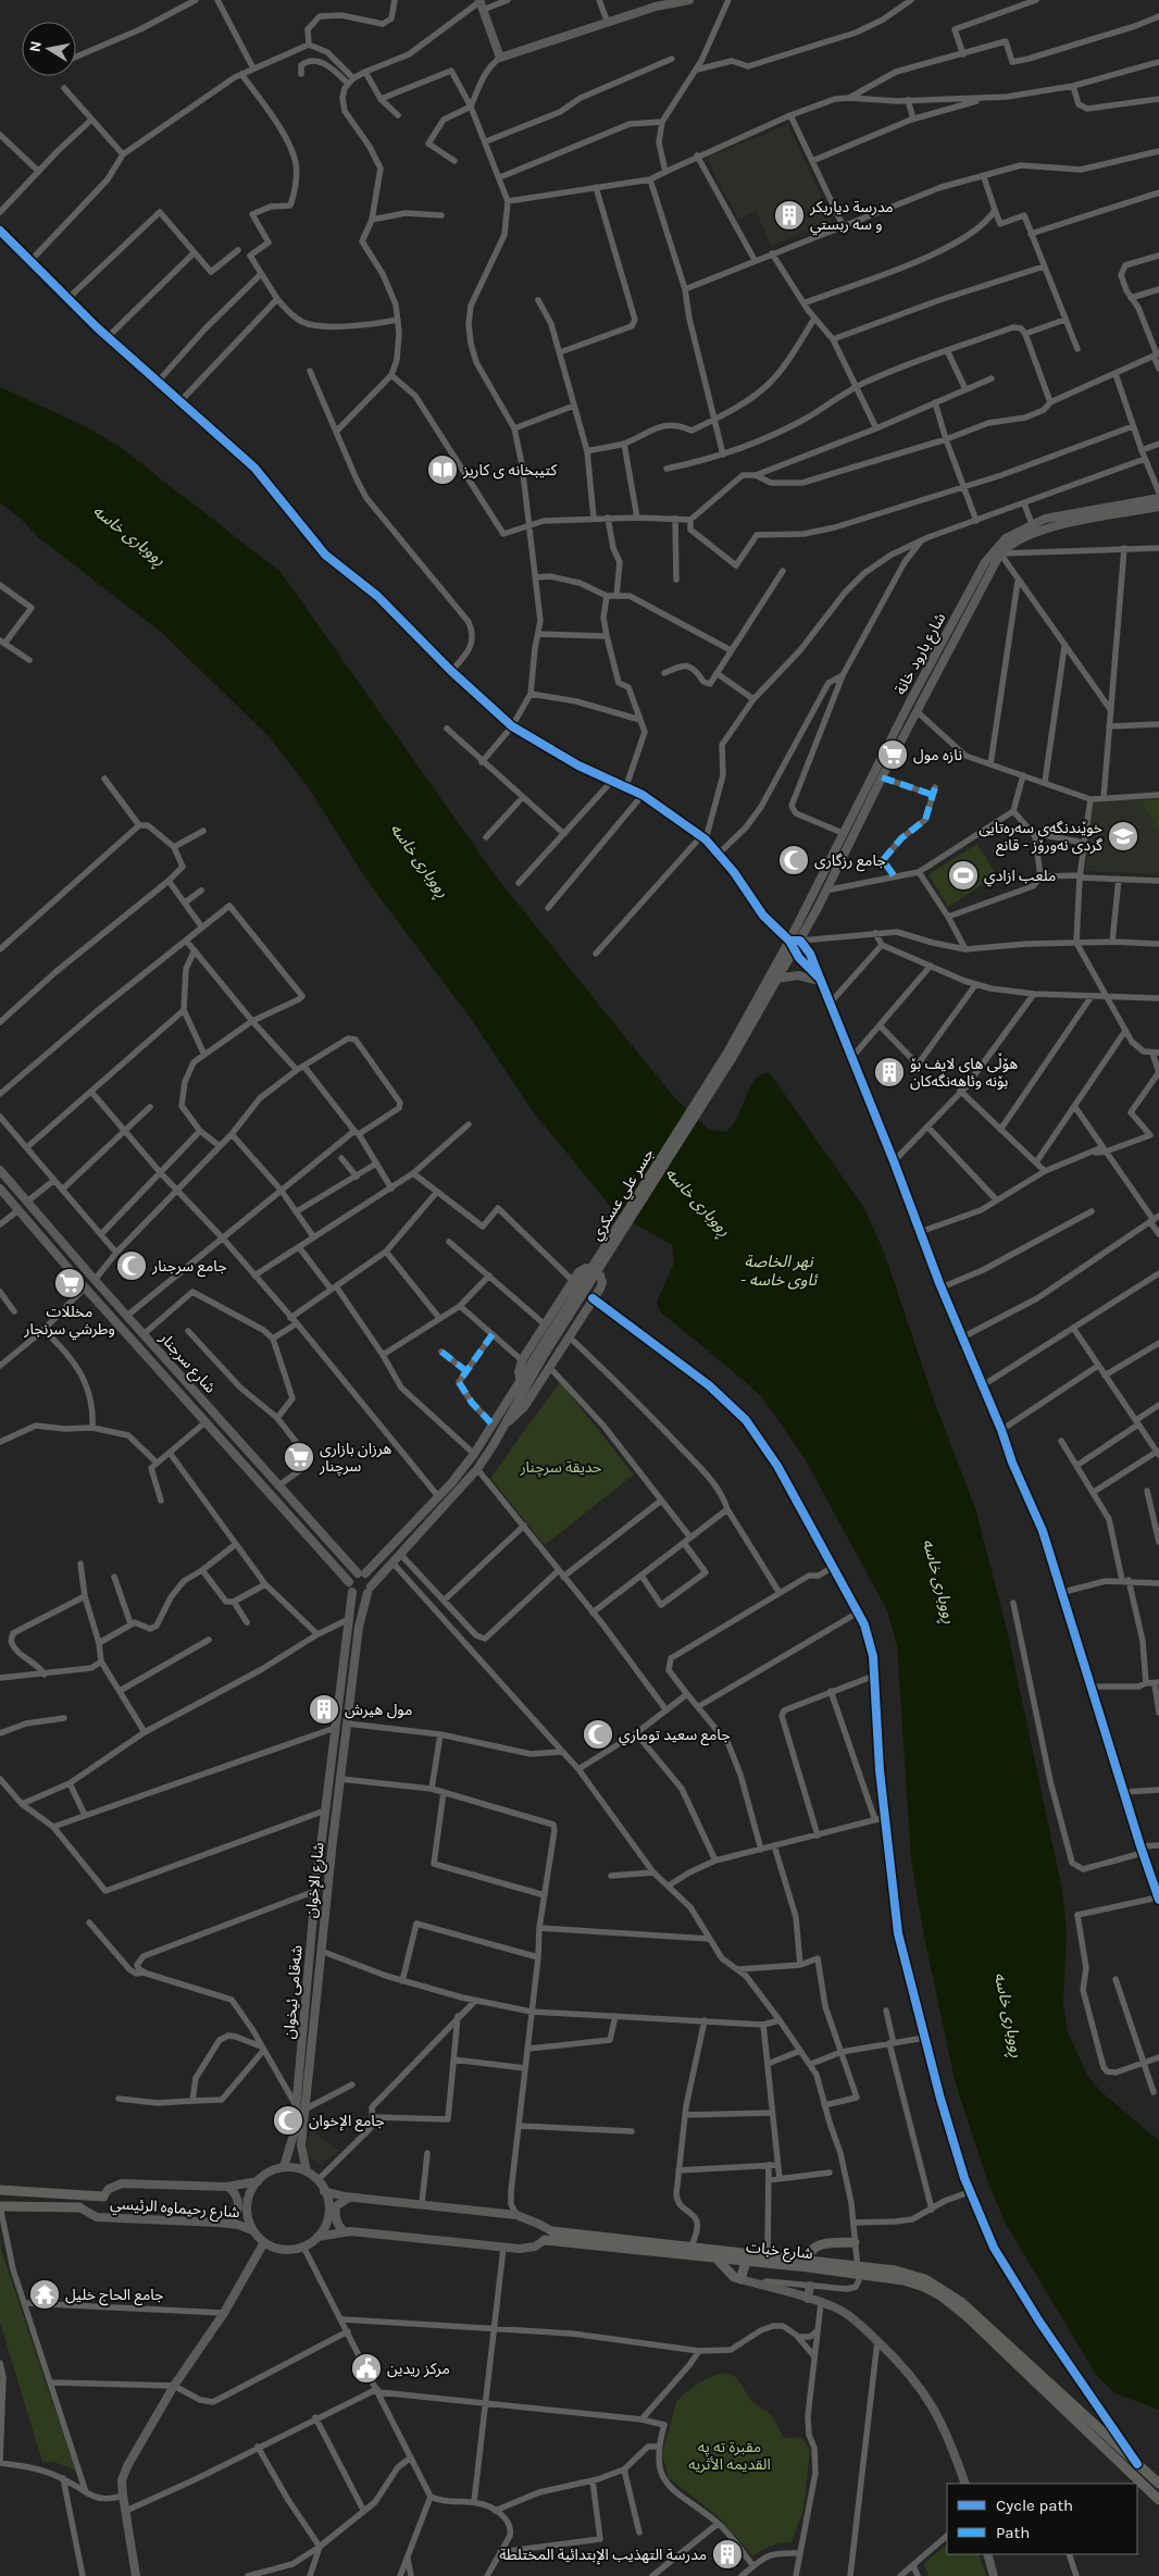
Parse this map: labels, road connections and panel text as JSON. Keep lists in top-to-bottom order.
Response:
{
  "streets": {
    "main road": [
      "شارع بارود خانة",
      "جسر علي عسكري",
      "شارع سرجنار",
      "شارع الإخوان",
      "شەقامی ئیخوان",
      "شارع رحيماوه الرئيسي",
      "شارع خبات"
    ]
  },
  "crossings": [
    ["شارع بارود خانة", "جسر علي عسكري"],
    ["شارع سرجنار", "شارع الإخوان"],
    ["شارع سرجنار", "شەقامی ئیخوان"],
    ["شارع الإخوان", "شەقامی ئیخوان"],
    ["شارع الإخوان", "شارع رحيماوه الرئيسي"],
    ["شارع الإخوان", "شارع خبات"],
    ["شەقامی ئیخوان", "شارع رحيماوه الرئيسي"],
    ["شەقامی ئیخوان", "شارع خبات"],
    ["شارع رحيماوه الرئيسي", "شارع خبات"]
  ],
  "water": ["ڕووباری خاسە", "نهر الخاصة - ئاوی خاسە"],
  "parks": ["حديقة سرچنار", "مقبرة ته په القديمه الأثريه"],
  "places": {
    "building": [
      "مدرسة دياربكر و سه ربستي",
      "هۆڵی های لایف بۆ بۆنە وئاهەنگەکان",
      "مول هيرش",
      "مدرسة التهذيب الإبتدائية المختلطة"
    ],
    "library": ["كتيبخانه ى كاريز"],
    "supermarket": ["نازه مول", "مخللات وطرشي سرنجار", "هرزان بازاری سرچنار"],
    "school or university": ["خوێندنگەی سەرەتایی گردی نەورۆز - قانع"],
    "mosque": [
      "جامع رزگاری",
      "جامع سرجنار",
      "جامع سعيد توماري",
      "جامع الإخوان"
    ],
    "sports": ["ملعب ازادي"],
    "temple": ["جامع الحاج خليل"],
    "public building": ["مركز ريدين"]
  },
  "legend": ["Cycle path", "Path"],
  "north": "left"
}
